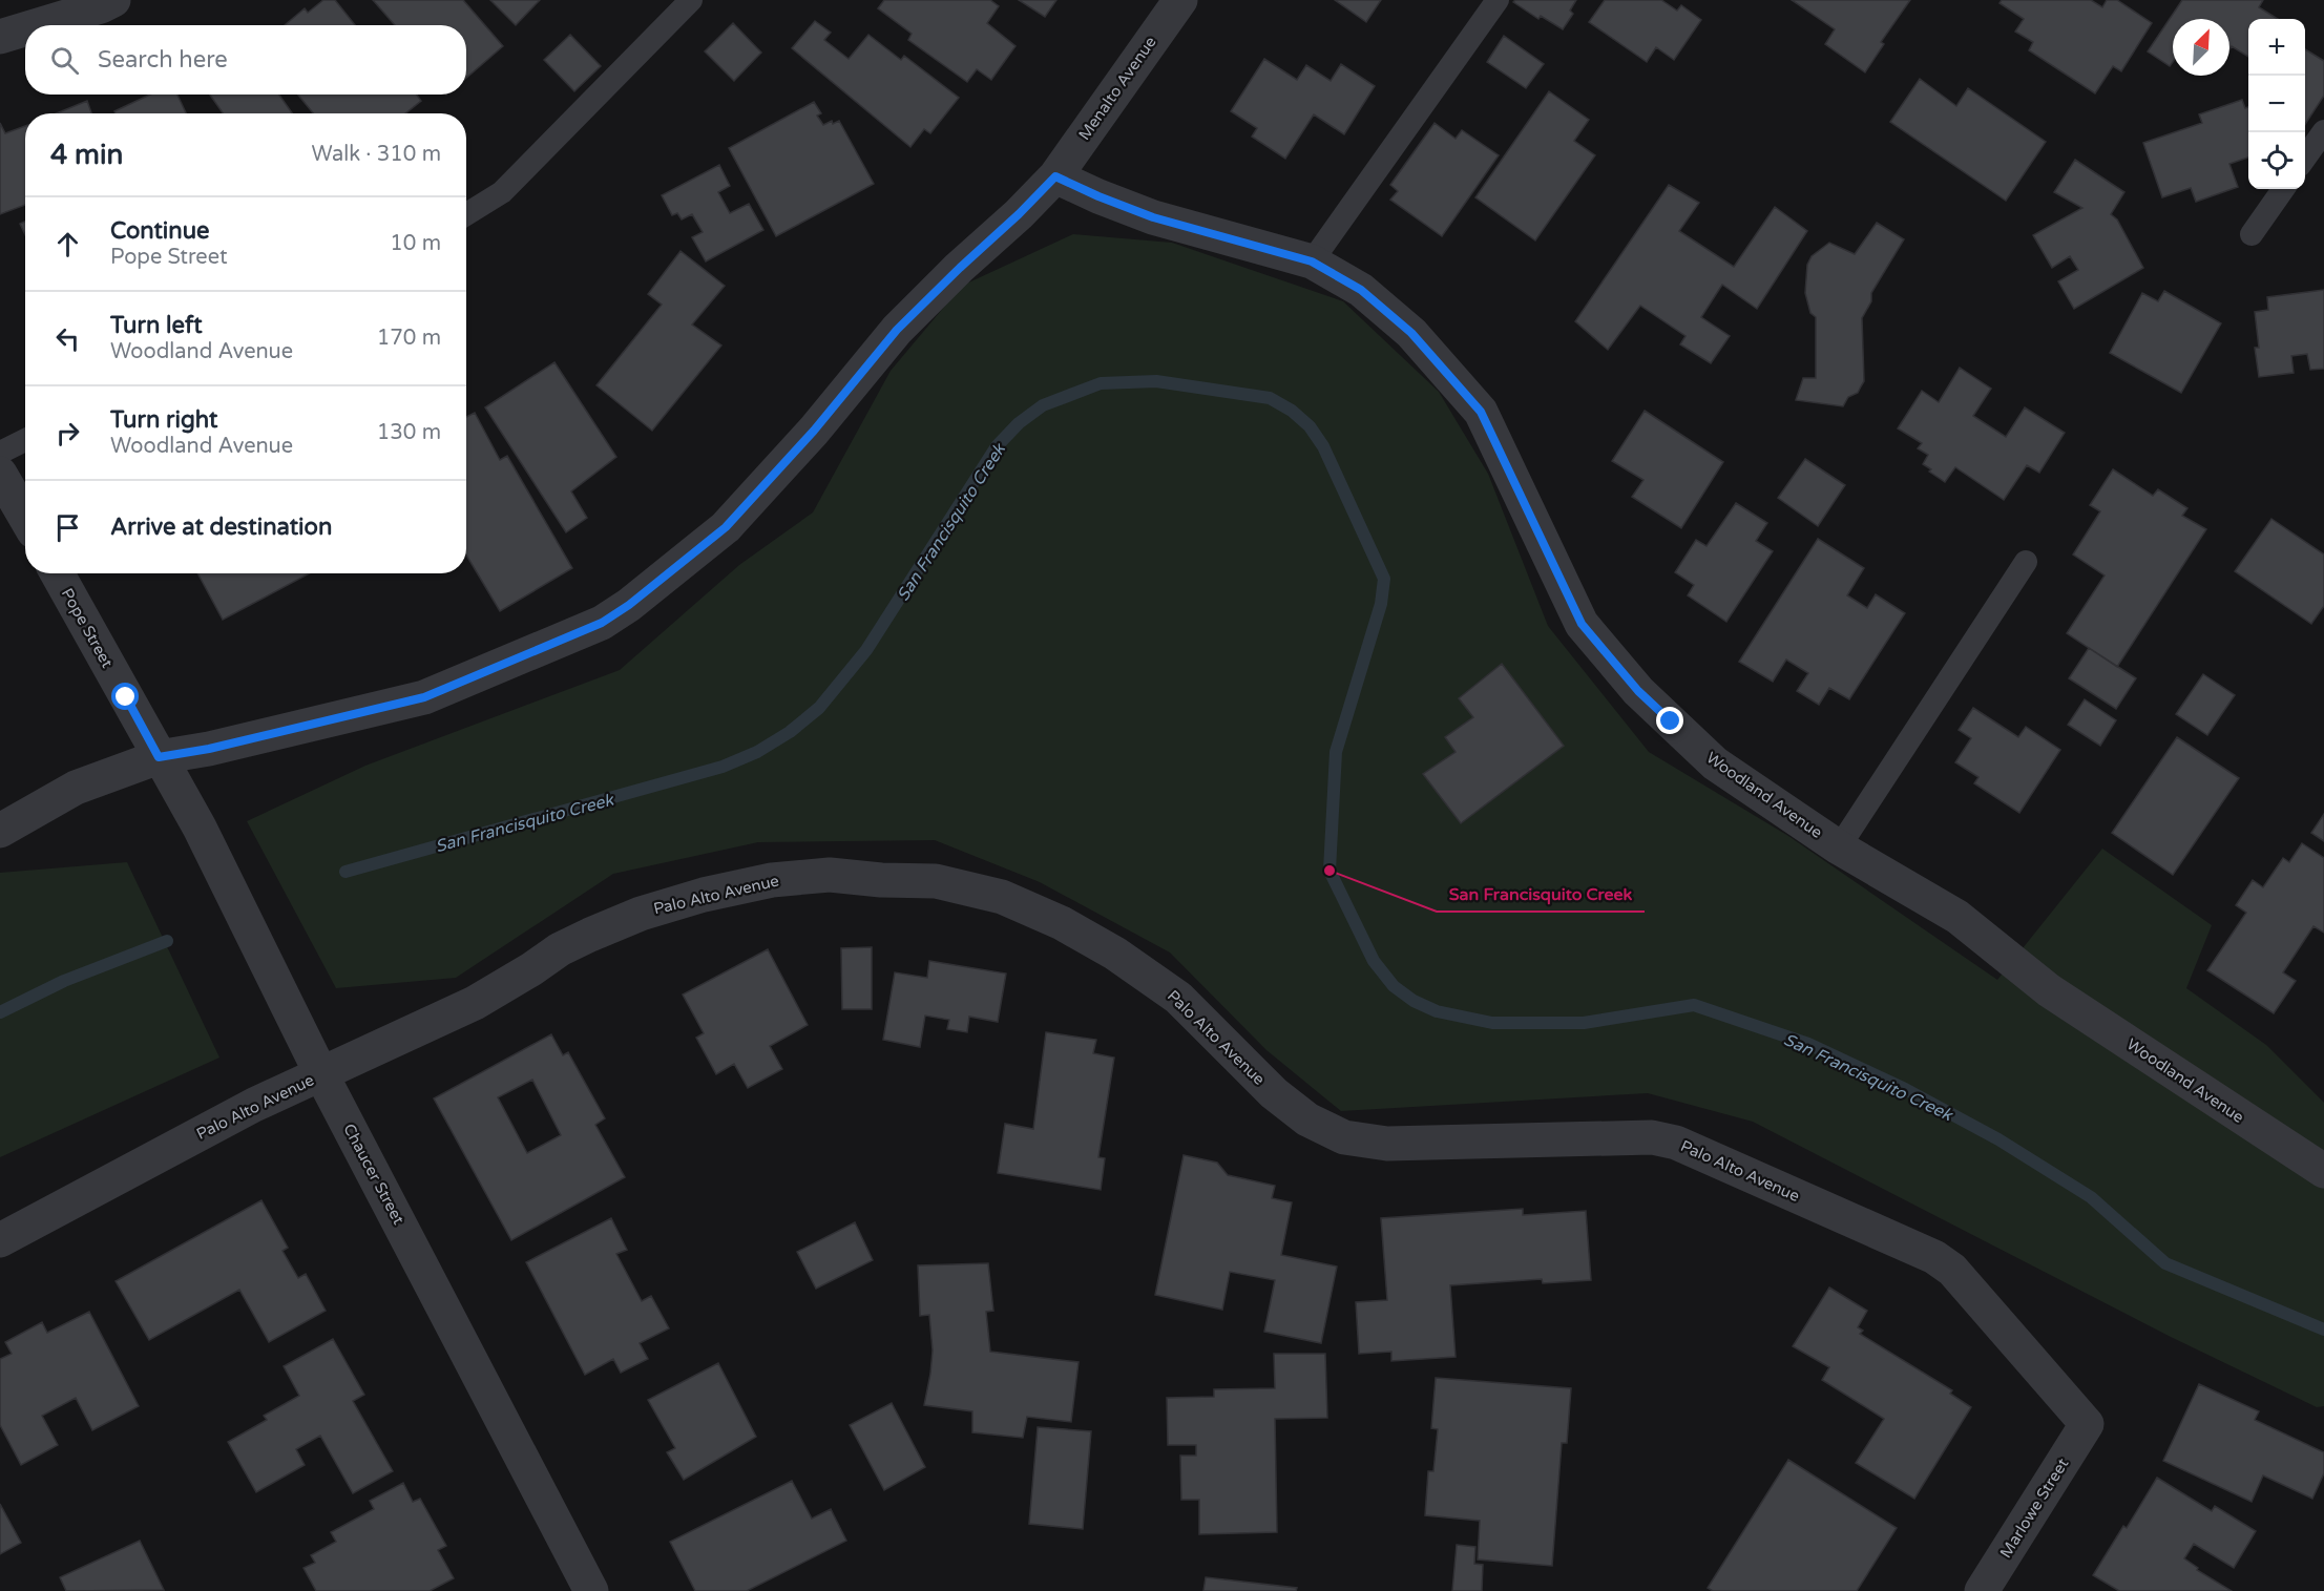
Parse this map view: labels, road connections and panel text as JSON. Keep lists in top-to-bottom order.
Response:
{
  "streets": {
    "street": [
      "Menalto Avenue",
      "Pope Street",
      "Woodland Avenue",
      "Palo Alto Avenue",
      "Chaucer Street",
      "Marlowe Street"
    ]
  },
  "crossings": [
    ["Menalto Avenue", "Woodland Avenue"],
    ["Pope Street", "Chaucer Street"],
    ["Palo Alto Avenue", "Chaucer Street"],
    ["Palo Alto Avenue", "Marlowe Street"]
  ],
  "water": ["San Francisquito Creek"],
  "places": ["San Francisquito Creek"],
  "north": "top right",
  "page": {
    "map_buttons": ["+", "−"],
    "search": "Search here",
    "heading": ["4 min", "Walk · 310 m"],
    "list": [
      ["Continue", "Pope Street", "10 m"],
      ["Turn left", "Woodland Avenue", "170 m"],
      ["Turn right", "Woodland Avenue", "130 m"],
      "Arrive at destination"
    ]
  }
}
